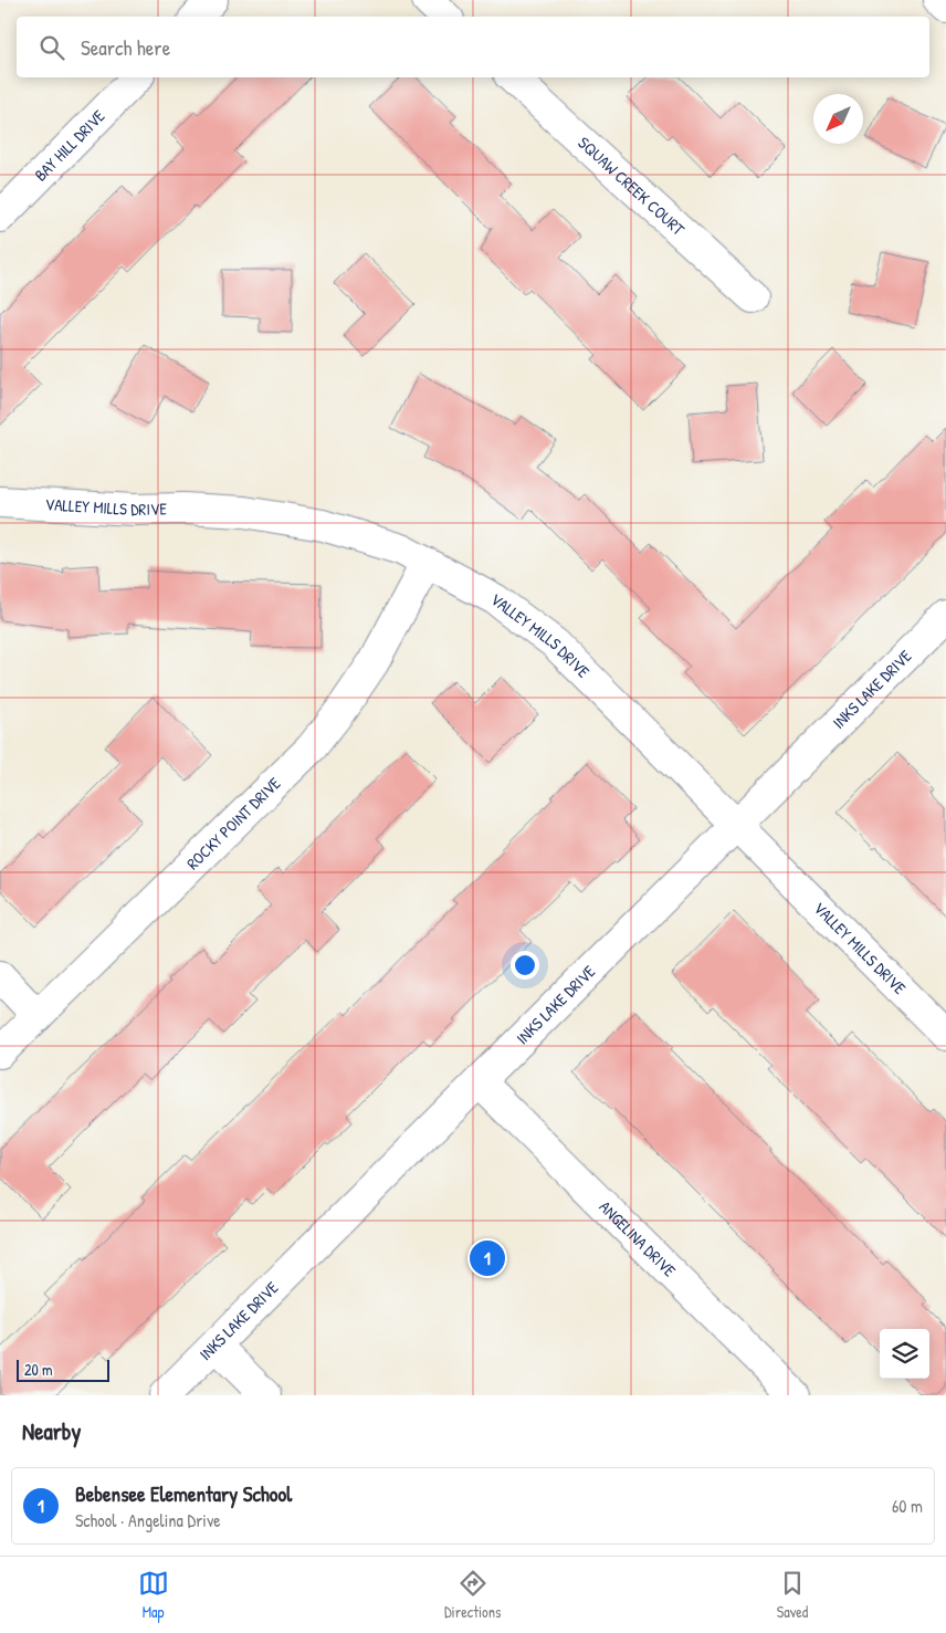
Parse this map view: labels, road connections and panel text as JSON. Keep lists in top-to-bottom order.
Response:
{
  "streets": {
    "street": [
      "BAY HILL DRIVE",
      "SQUAW CREEK COURT",
      "VALLEY MILLS DRIVE",
      "INKS LAKE DRIVE",
      "ROCKY POINT DRIVE",
      "ANGELINA DRIVE"
    ]
  },
  "crossings": [
    ["VALLEY MILLS DRIVE", "INKS LAKE DRIVE"],
    ["VALLEY MILLS DRIVE", "ROCKY POINT DRIVE"],
    ["INKS LAKE DRIVE", "ANGELINA DRIVE"]
  ],
  "scale_bar": "20 m",
  "north": "bottom left",
  "page": {
    "search": "Search here",
    "pins": "1",
    "scale": "20 m",
    "heading": "Nearby",
    "list": [
      {
        "mark": "1",
        "name": "Bebensee Elementary School",
        "note": "School · Angelina Drive",
        "value": "60 m"
      }
    ],
    "nav": ["Map", "Directions", "Saved"]
  }
}
